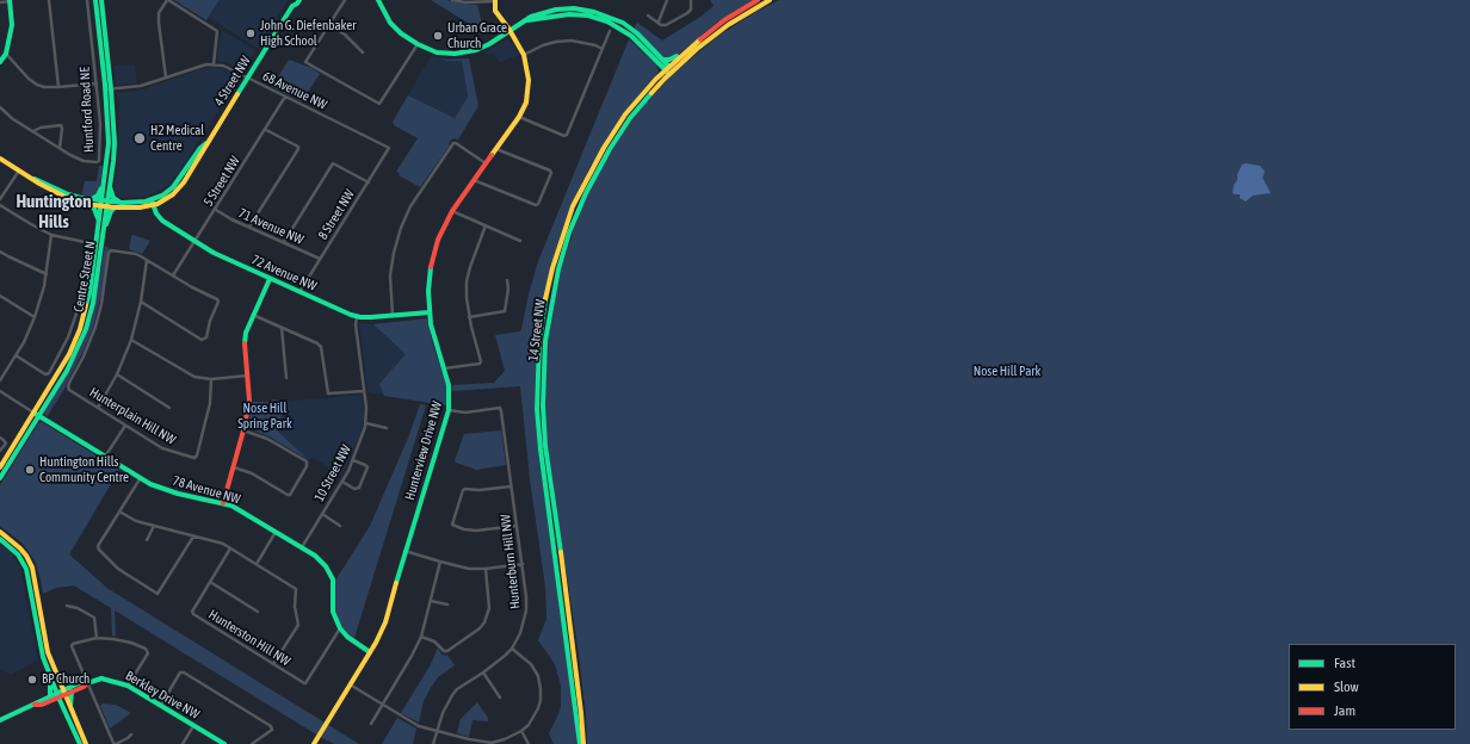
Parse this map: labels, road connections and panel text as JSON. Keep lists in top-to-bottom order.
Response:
{
  "streets": {
    "main road": [
      "4 Street NW",
      "72 Avenue NW",
      "Centre Street N",
      "14 Street NW",
      "Hunterview Drive NW",
      "78 Avenue NW",
      "Berkley Drive NW"
    ],
    "street": [
      "68 Avenue NW",
      "Huntford Road NE",
      "5 Street NW",
      "8 Street NW",
      "71 Avenue NW",
      "Hunterplain Hill NW",
      "10 Street NW",
      "Hunterburn Hill NW",
      "Hunterston Hill NW"
    ]
  },
  "crossings": [
    ["4 Street NW", "68 Avenue NW"],
    ["4 Street NW", "72 Avenue NW"],
    ["4 Street NW", "Centre Street N"],
    ["68 Avenue NW", "5 Street NW"],
    ["68 Avenue NW", "8 Street NW"],
    ["68 Avenue NW", "Centre Street N"],
    ["5 Street NW", "71 Avenue NW"],
    ["5 Street NW", "72 Avenue NW"],
    ["8 Street NW", "71 Avenue NW"],
    ["8 Street NW", "72 Avenue NW"],
    ["72 Avenue NW", "Hunterview Drive NW"],
    ["72 Avenue NW", "10 Street NW"],
    ["Centre Street N", "78 Avenue NW"],
    ["Hunterview Drive NW", "Hunterburn Hill NW"],
    ["10 Street NW", "78 Avenue NW"],
    ["78 Avenue NW", "Hunterston Hill NW"]
  ],
  "districts": ["Huntington Hills"],
  "parks": ["Nose Hill Park", "Nose Hill Spring Park"],
  "places": [
    "John G. Diefenbaker High School",
    "Urban Grace Church",
    "H2 Medical Centre",
    "Huntington Hills Community Centre",
    "BP Church"
  ],
  "legend": ["Fast", "Slow", "Jam"]
}
